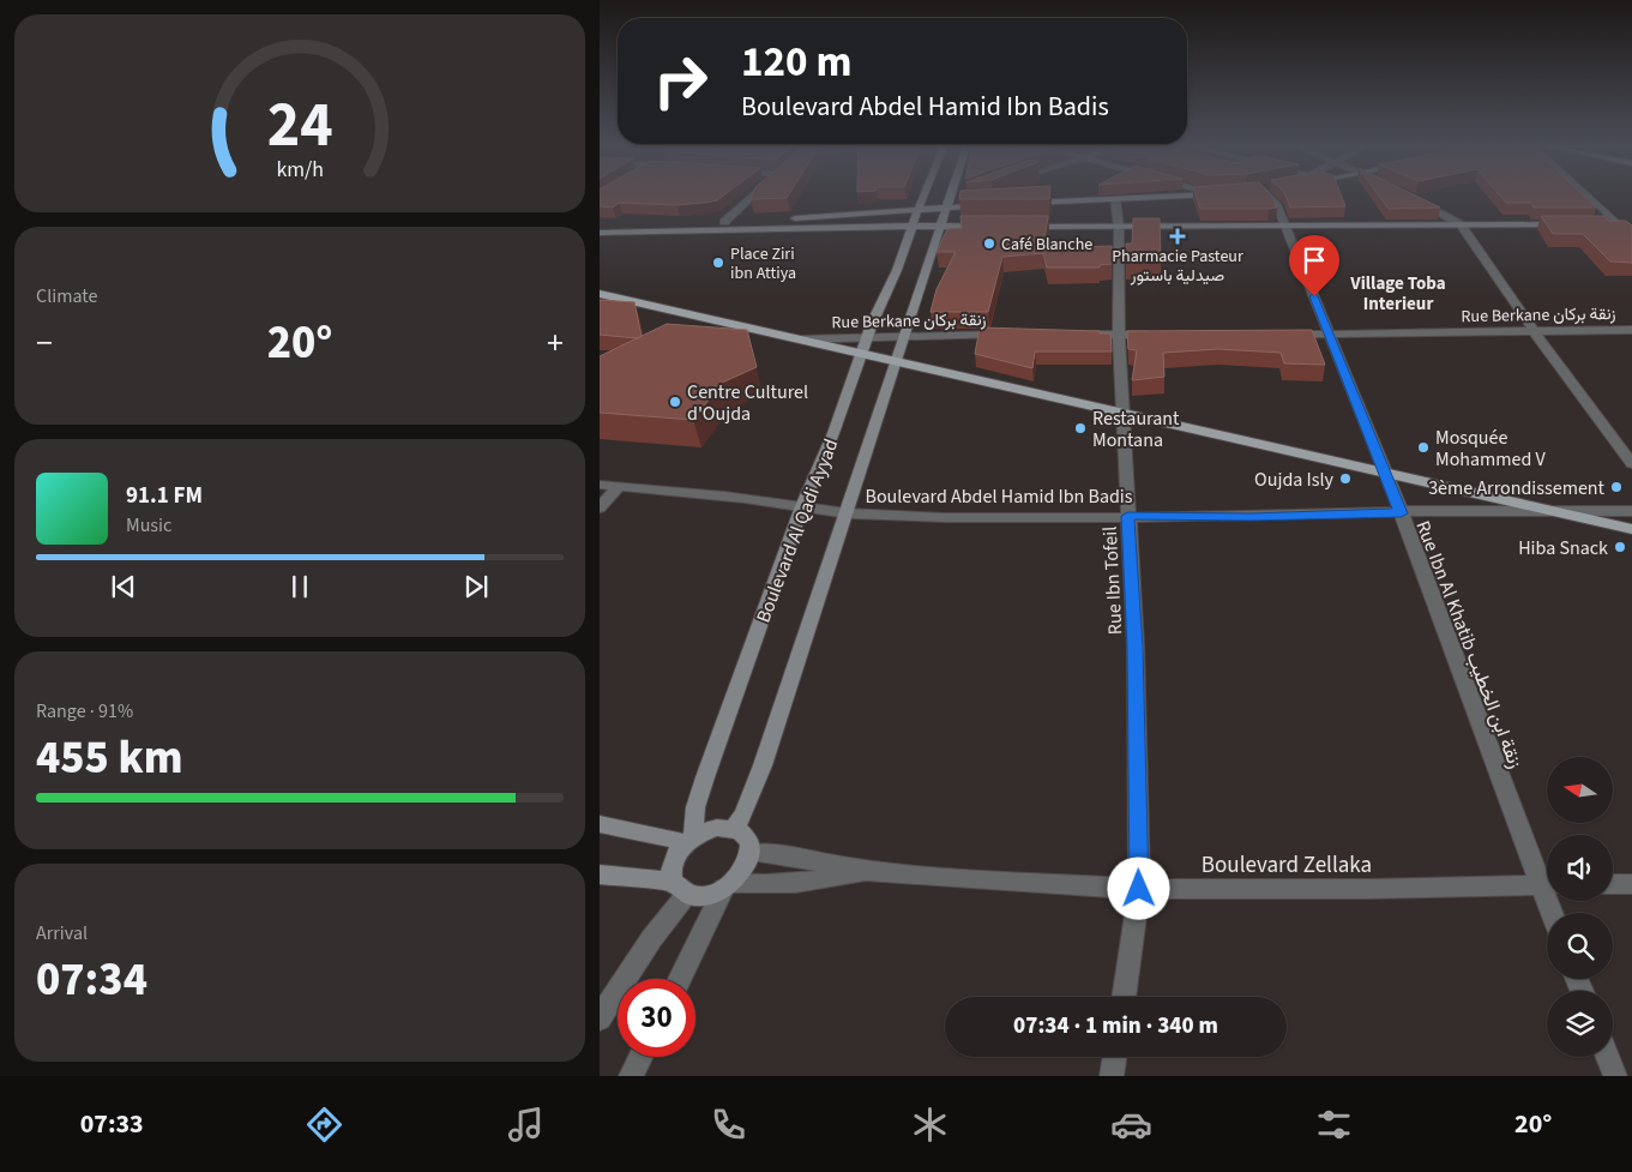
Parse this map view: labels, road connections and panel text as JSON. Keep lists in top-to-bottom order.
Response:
{
  "streets": {
    "main road": ["Boulevard Al Qadi Ayyad"],
    "street": [
      "Rue Berkane زنقة بركان",
      "Boulevard Abdel Hamid Ibn Badis",
      "Rue Ibn Tofeil",
      "Rue Ibn Al Khatib زنقة ابن الخطيب",
      "Boulevard Zellaka"
    ]
  },
  "crossings": [
    ["Rue Berkane زنقة بركان", "Boulevard Al Qadi Ayyad"],
    ["Rue Berkane زنقة بركان", "Rue Ibn Al Khatib زنقة ابن الخطيب"],
    ["Boulevard Abdel Hamid Ibn Badis", "Boulevard Al Qadi Ayyad"],
    ["Boulevard Abdel Hamid Ibn Badis", "Rue Ibn Tofeil"],
    ["Boulevard Abdel Hamid Ibn Badis", "Rue Ibn Al Khatib زنقة ابن الخطيب"],
    ["Boulevard Al Qadi Ayyad", "Boulevard Zellaka"],
    ["Rue Ibn Tofeil", "Boulevard Zellaka"]
  ],
  "districts": ["Village Toba Interieur"],
  "places": {
    "health": ["Pharmacie Pasteur صيدلية باستور"],
    "other": [
      "Café Blanche",
      "Place Ziri ibn Attiya",
      "Centre Culturel d'Oujda",
      "Restaurant Montana",
      "Mosquée Mohammed V",
      "Oujda Isly",
      "3ème Arrondissement",
      "Hiba Snack"
    ]
  },
  "north": "left",
  "page": {
    "turn": ["120 m", "Boulevard Abdel Hamid Ibn Badis"],
    "tile": [
      "Climate",
      ["Range · 91%", "455 km"],
      ["Arrival", "07:34"]
    ],
    "heat": ["−", "20°", "+"],
    "song": ["91.1 FM", "Music"],
    "limit": "30",
    "trip": "07:34 · 1 min · 340 m",
    "tabs": ["07:33", "20°"],
    "gauge": ["24", "km/h"]
  }
}
